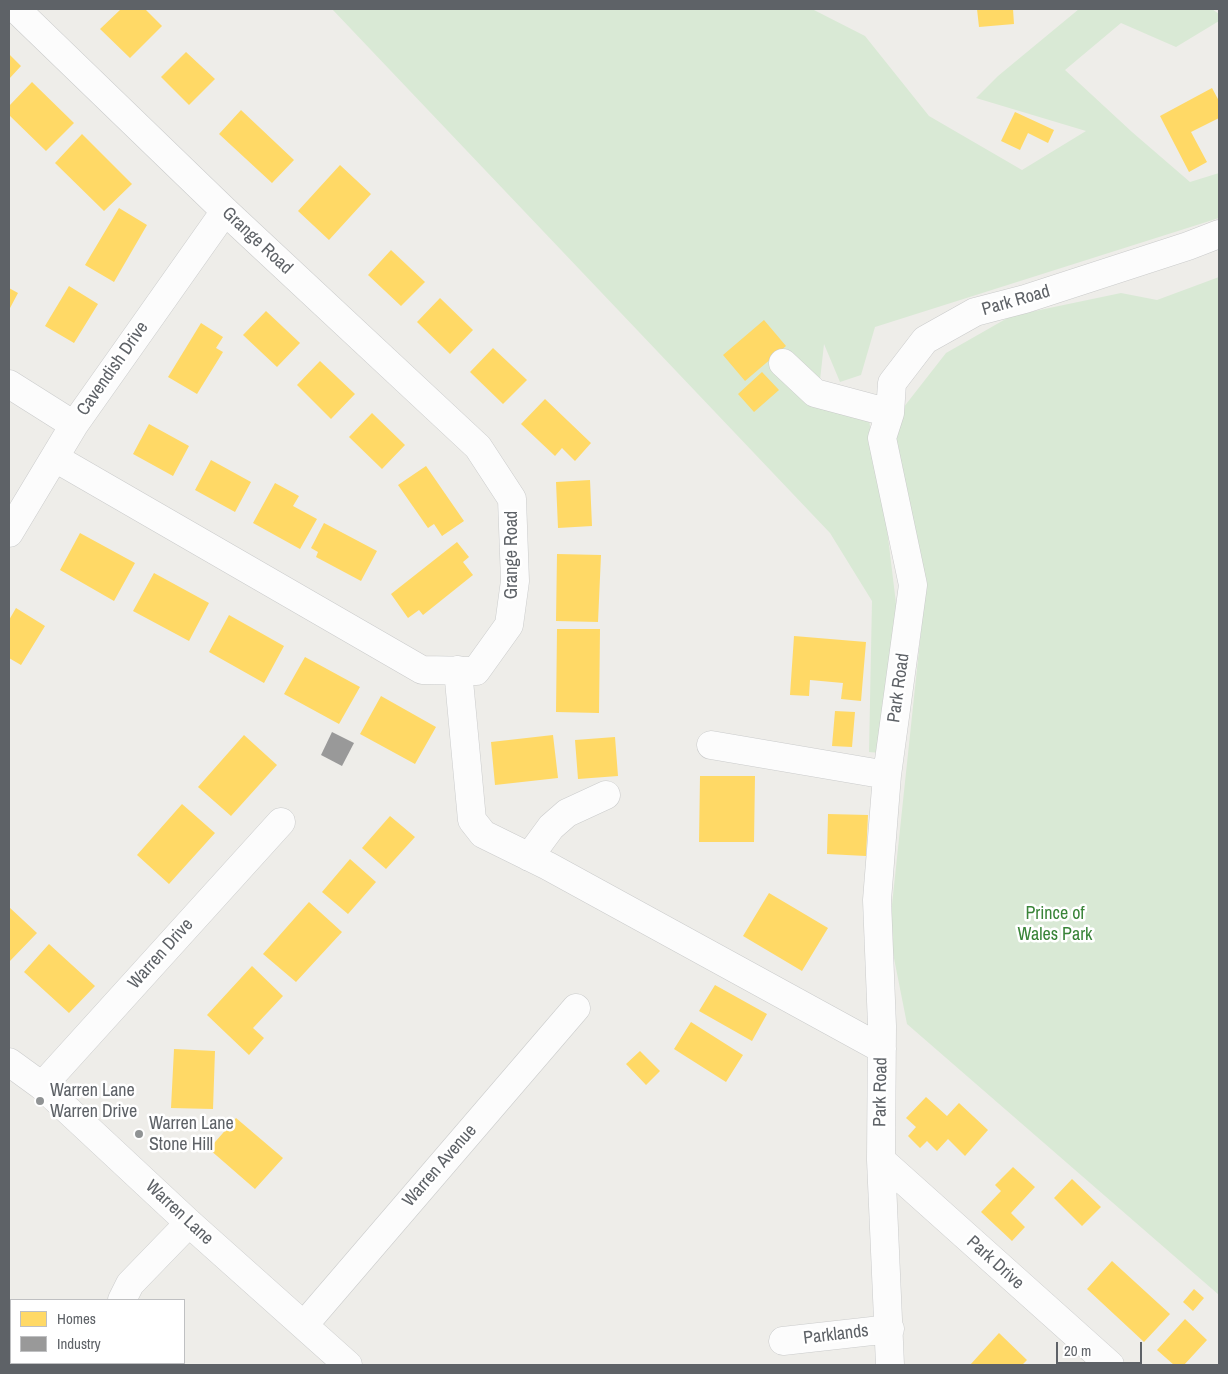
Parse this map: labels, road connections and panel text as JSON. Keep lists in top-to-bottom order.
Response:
{
  "streets": {
    "street": [
      "Grange Road",
      "Park Road",
      "Cavendish Drive",
      "Warren Drive",
      "Warren Avenue",
      "Warren Lane",
      "Park Drive",
      "Parklands"
    ]
  },
  "crossings": [
    ["Grange Road", "Cavendish Drive"],
    ["Park Road", "Park Drive"],
    ["Park Road", "Parklands"],
    ["Warren Drive", "Warren Lane"],
    ["Warren Avenue", "Warren Lane"]
  ],
  "parks": ["Prince of Wales Park"],
  "places": ["Warren Lane Warren Drive", "Warren Lane Stone Hill"],
  "legend": ["Homes", "Industry"],
  "scale_bar": "20 m"
}
